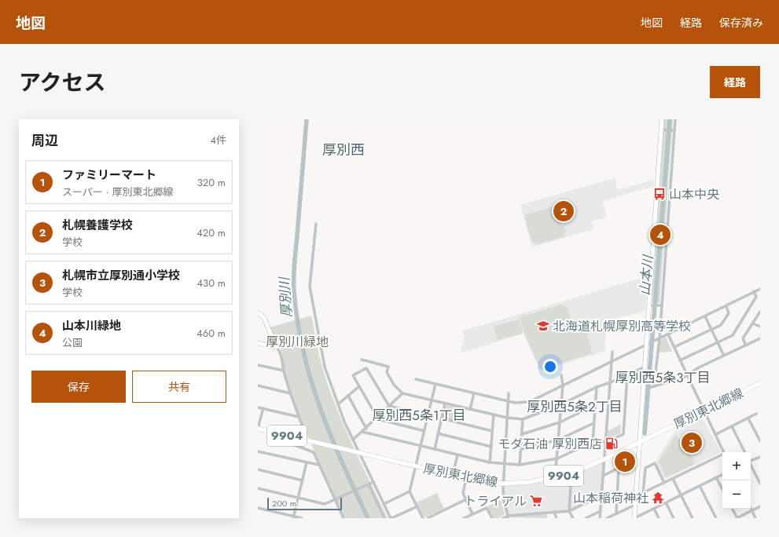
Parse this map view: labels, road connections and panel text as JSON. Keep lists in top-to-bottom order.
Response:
{
  "streets": {
    "main road": ["厚別東北郷線", "9904"]
  },
  "districts": [
    "厚別西",
    "厚別西5条3丁目",
    "厚別西5条2丁目",
    "厚別西5条1丁目"
  ],
  "water": ["山本川", "厚別川"],
  "parks": ["厚別川緑地"],
  "places": {
    "bus stop": ["山本中央"],
    "school or university": ["北海道札幌厚別高等学校"],
    "fuel station": ["モダ石油 厚別西店"],
    "temple": ["山本稲荷神社"],
    "supermarket": ["トライアル"]
  },
  "scale_bar": "200 m",
  "page": {
    "header": "地図",
    "nav": ["地図", "経路", "保存済み"],
    "title": "アクセス",
    "buttons": [
      "経路",
      ["保存", "共有"]
    ],
    "heading": ["周辺", "4件"],
    "list": [
      {
        "mark": "1",
        "name": "ファミリーマート",
        "note": "スーパー · 厚別東北郷線",
        "value": "320 m"
      },
      {
        "mark": "2",
        "name": "札幌養護学校",
        "note": "学校",
        "value": "420 m"
      },
      {
        "mark": "3",
        "name": "札幌市立厚別通小学校",
        "note": "学校",
        "value": "430 m"
      },
      {
        "mark": "4",
        "name": "山本川緑地",
        "note": "公園",
        "value": "460 m"
      }
    ],
    "pins": [
      "2",
      "4",
      "3",
      "1"
    ],
    "map_buttons": ["+", "−"],
    "scale": "200 m"
  }
}
